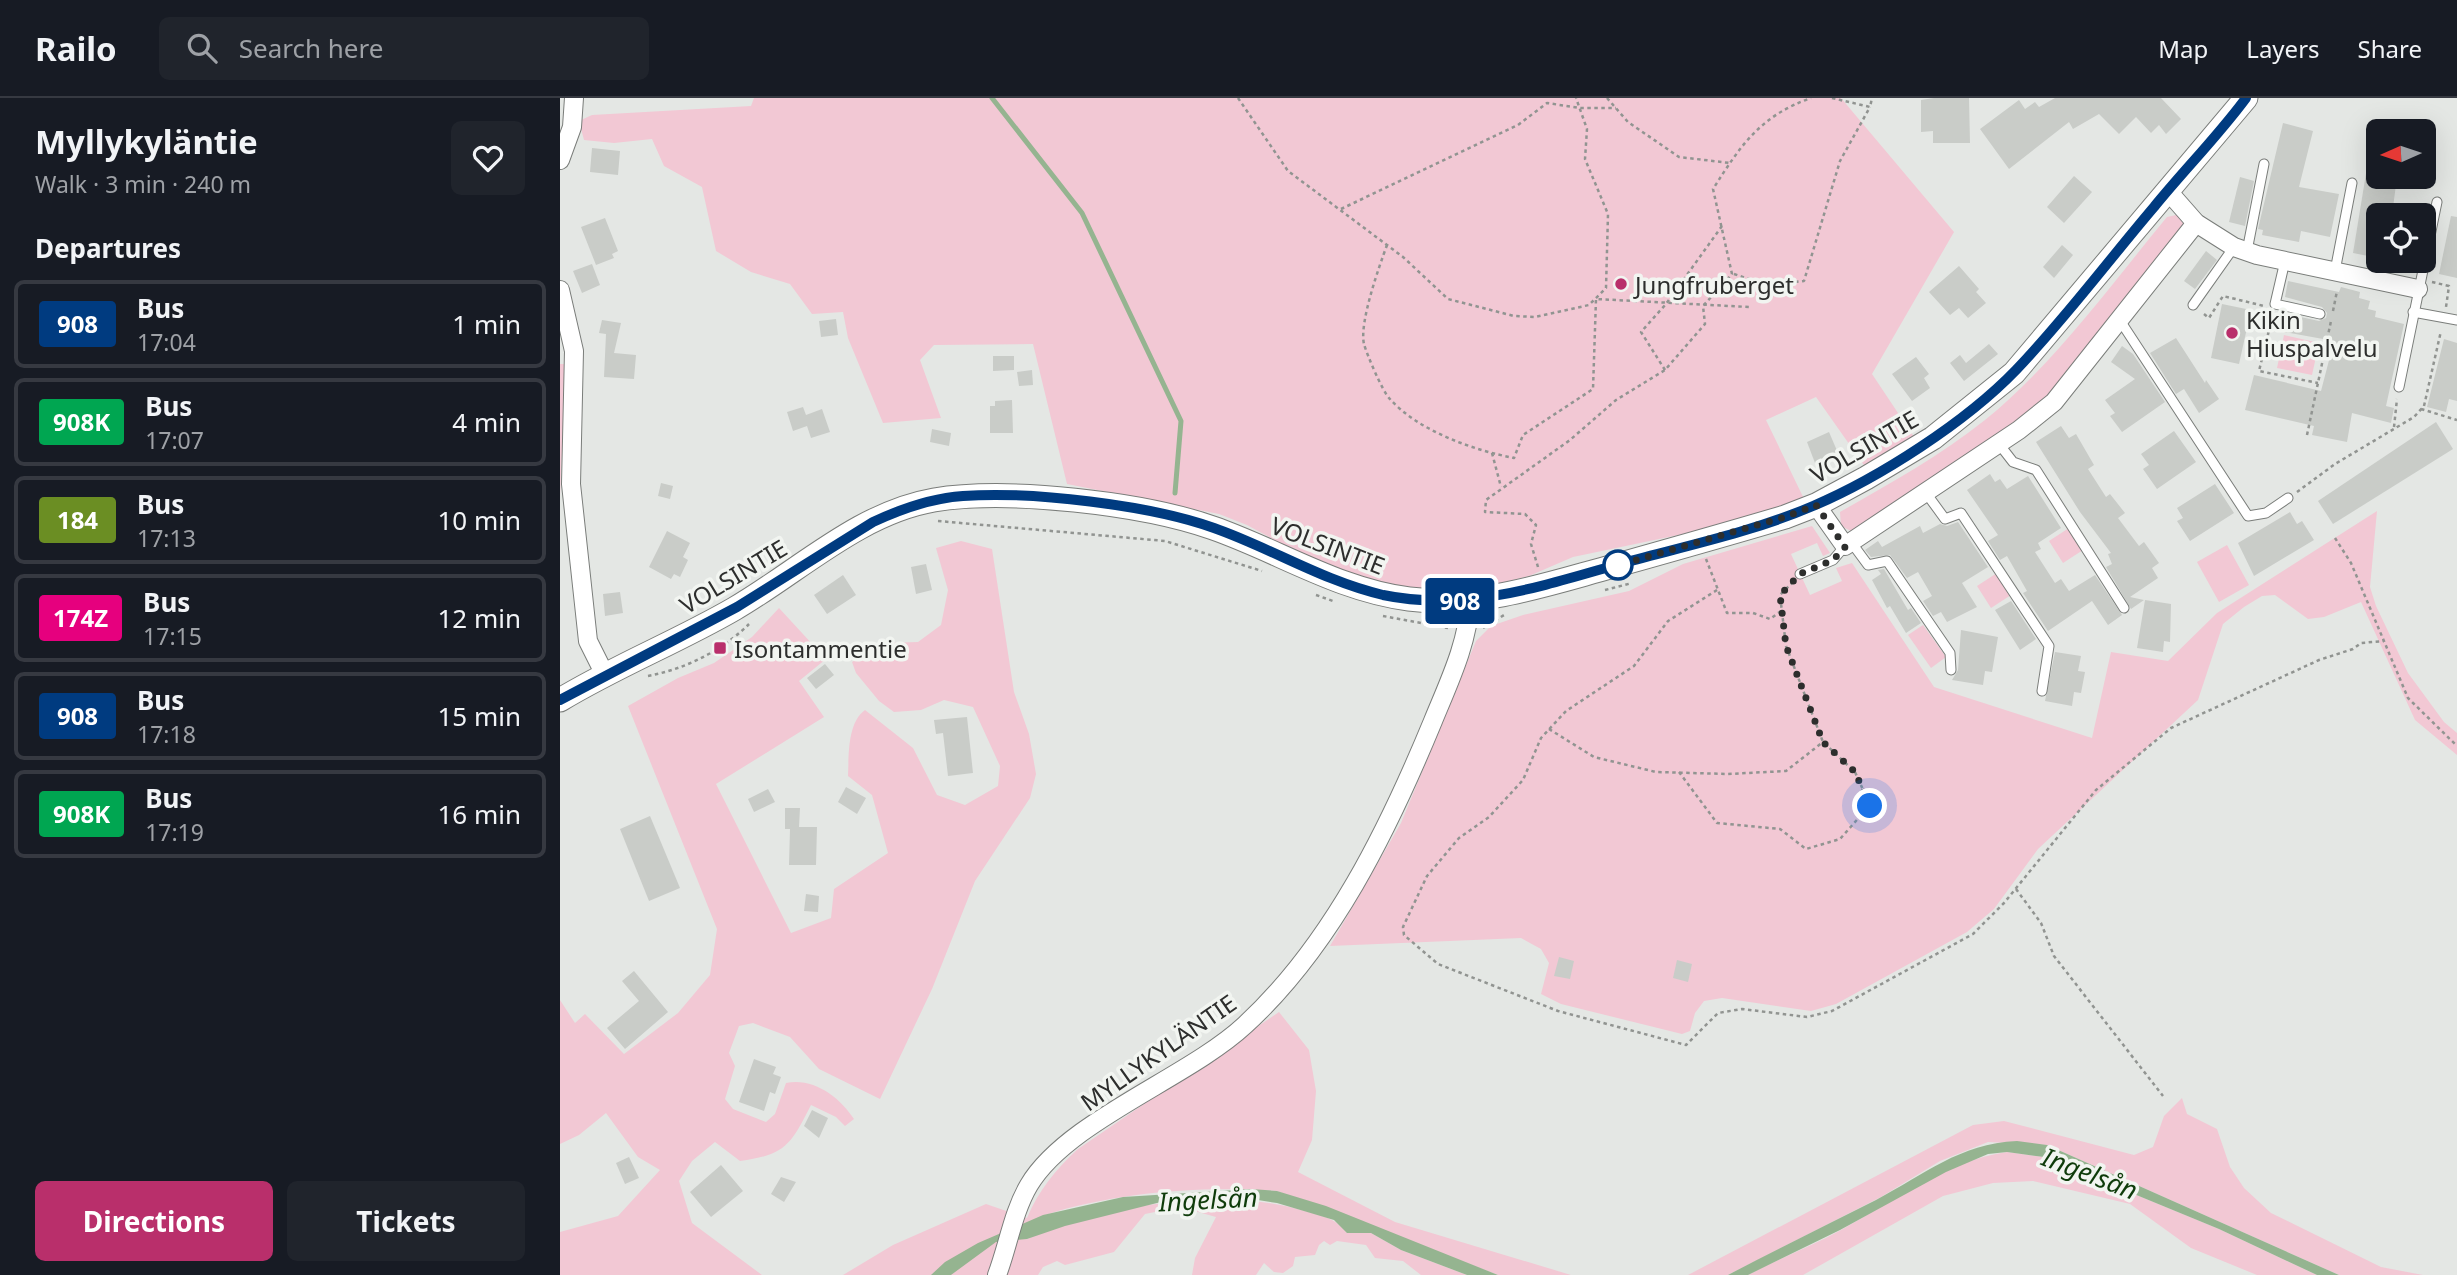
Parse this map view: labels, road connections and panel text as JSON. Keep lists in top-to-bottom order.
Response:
{
  "streets": {
    "street": ["VOLSINTIE", "MYLLYKYLÄNTIE"]
  },
  "crossings": [
    ["VOLSINTIE", "MYLLYKYLÄNTIE"]
  ],
  "water": ["Ingelsån"],
  "places": {
    "other": ["Jungfruberget", "Kikin Hiuspalvelu"],
    "transit": ["Isontammentie"]
  },
  "lines": ["bus line 908"],
  "north": "left",
  "page": {
    "header": "Railo",
    "search": "Search here",
    "nav": ["Map", "Layers", "Share"],
    "heading": [
      ["Myllykyläntie", "Walk · 3 min · 240 m"],
      "Departures"
    ],
    "on_map": "908",
    "list": [
      {
        "mark": "908",
        "name": "Bus",
        "note": "17:04",
        "value": "1 min"
      },
      {
        "mark": "908K",
        "name": "Bus",
        "note": "17:07",
        "value": "4 min"
      },
      {
        "mark": "184",
        "name": "Bus",
        "note": "17:13",
        "value": "10 min"
      },
      {
        "mark": "174Z",
        "name": "Bus",
        "note": "17:15",
        "value": "12 min"
      },
      {
        "mark": "908",
        "name": "Bus",
        "note": "17:18",
        "value": "15 min"
      },
      {
        "mark": "908K",
        "name": "Bus",
        "note": "17:19",
        "value": "16 min"
      }
    ],
    "buttons": ["Directions", "Tickets"]
  }
}
